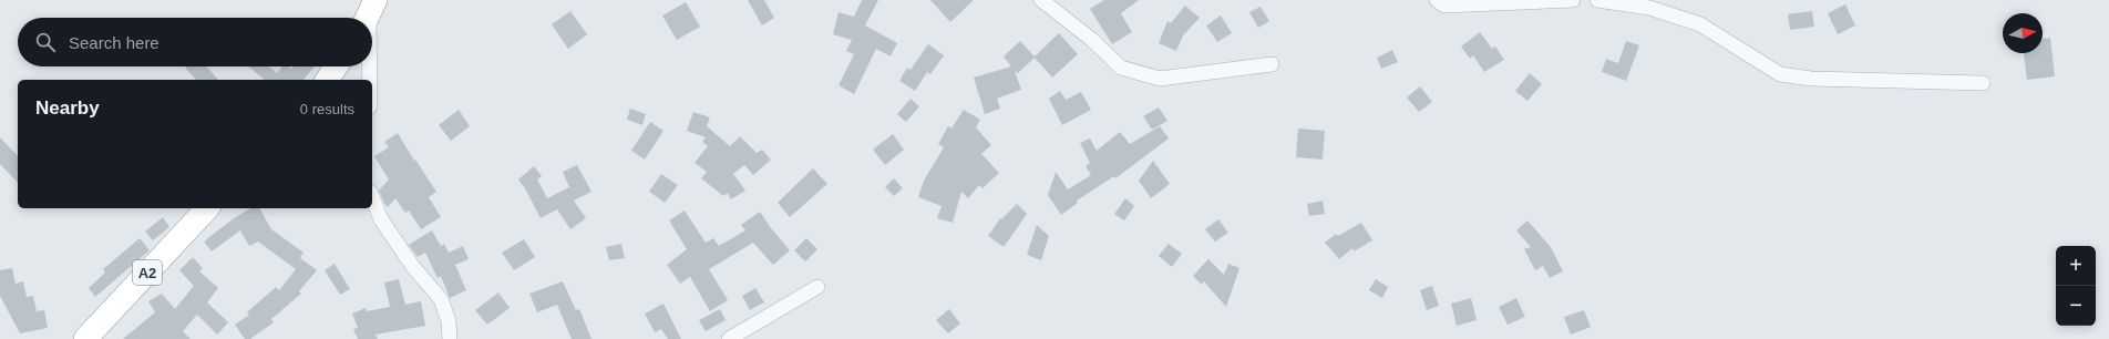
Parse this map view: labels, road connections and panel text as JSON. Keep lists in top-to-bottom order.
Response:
{
  "streets": {
    "highway": ["A2"]
  },
  "north": "right",
  "page": {
    "search": "Search here",
    "heading": ["Nearby", "0 results"],
    "map_buttons": ["+", "−"]
  }
}
